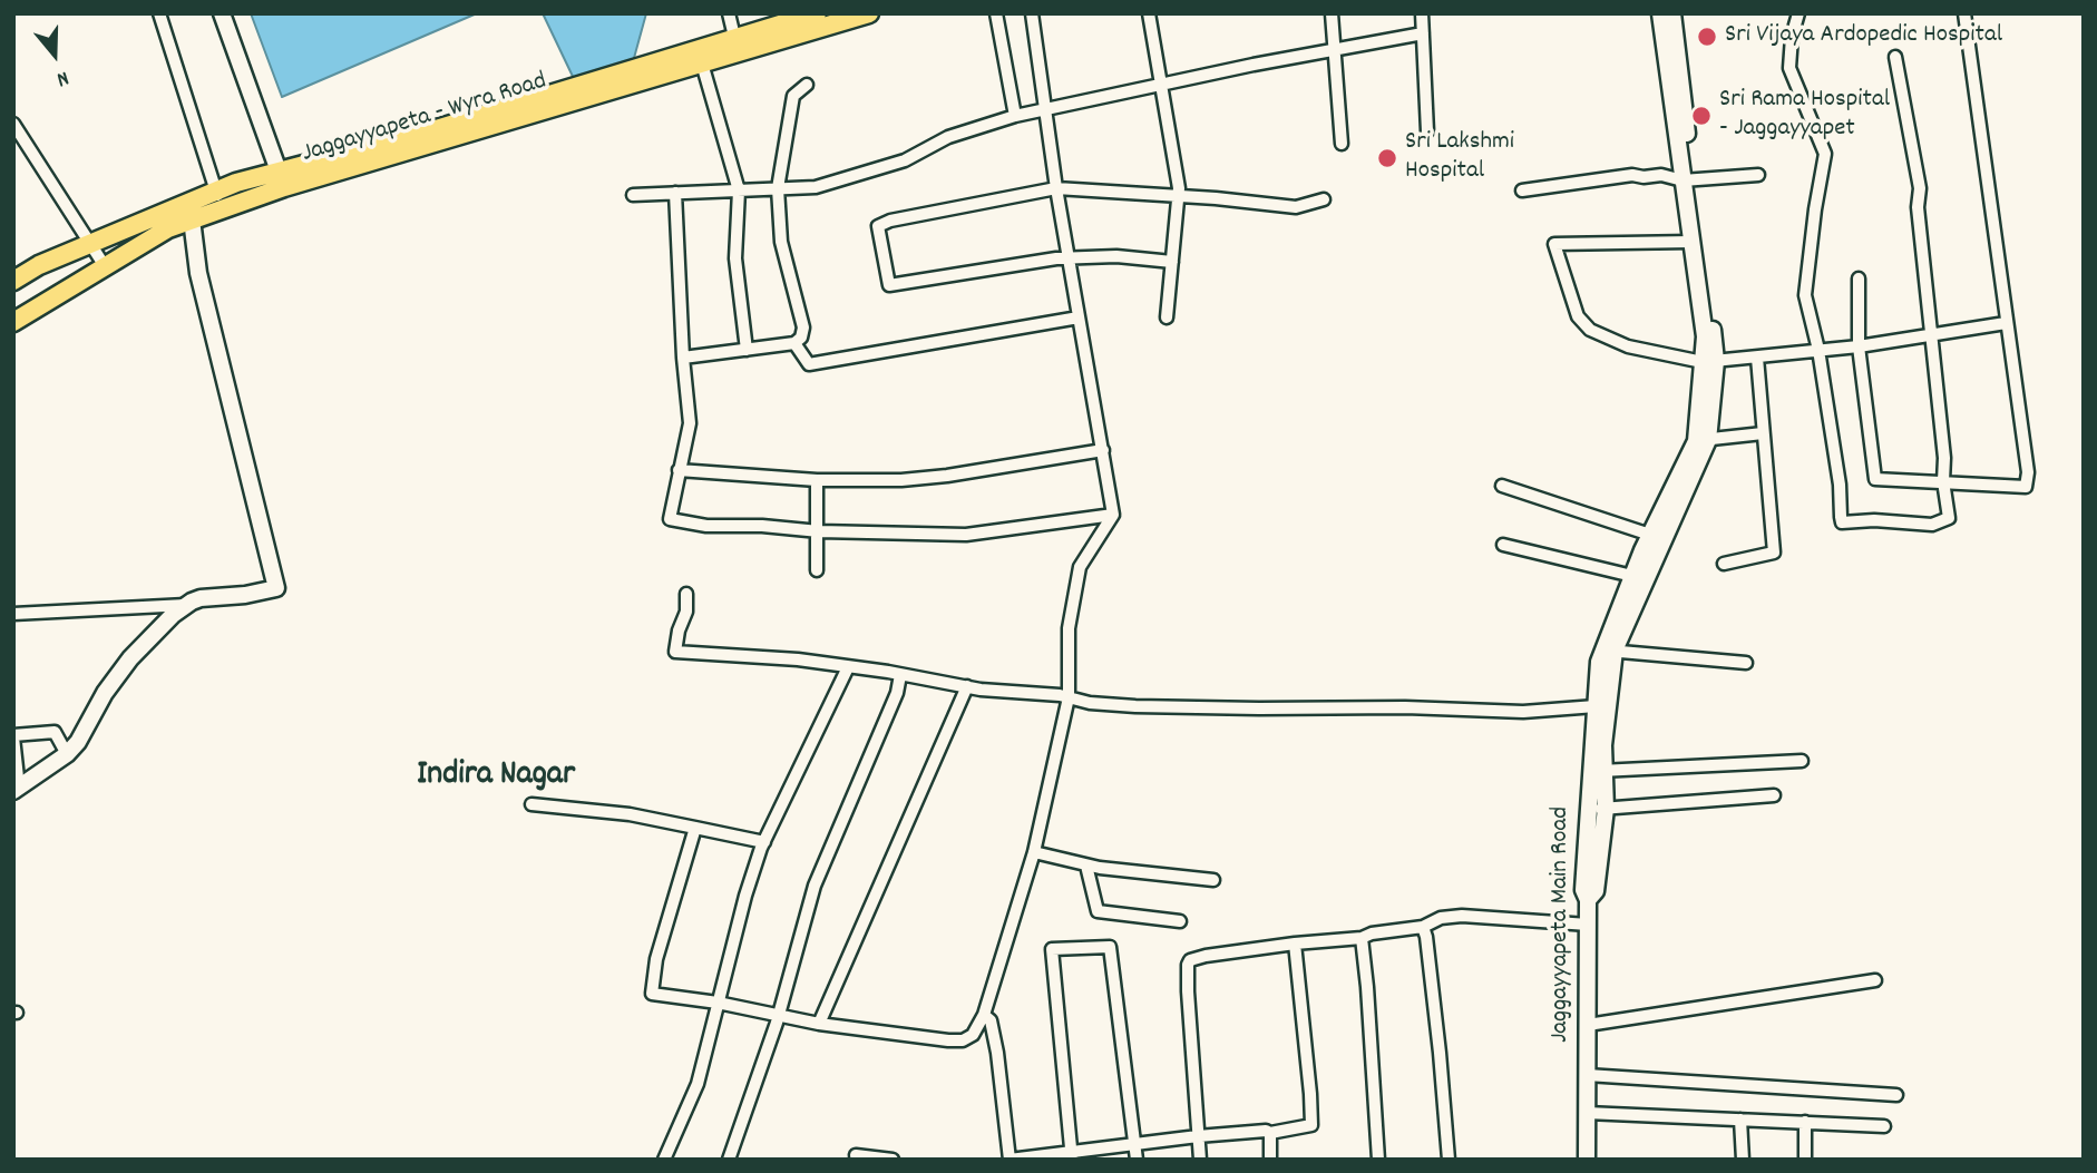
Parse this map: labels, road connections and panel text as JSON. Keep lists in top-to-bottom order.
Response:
{
  "streets": {
    "main road": ["Jaggayyapeta - Wyra Road", "Jaggayyapeta Main Road"]
  },
  "districts": ["Indira Nagar"],
  "places": ["Sri Vijaya Ardopedic Hospital", "Sri Rama Hospital - Jaggayyapet", "Sri Lakshmi Hospital"],
  "north": "bottom"
}
